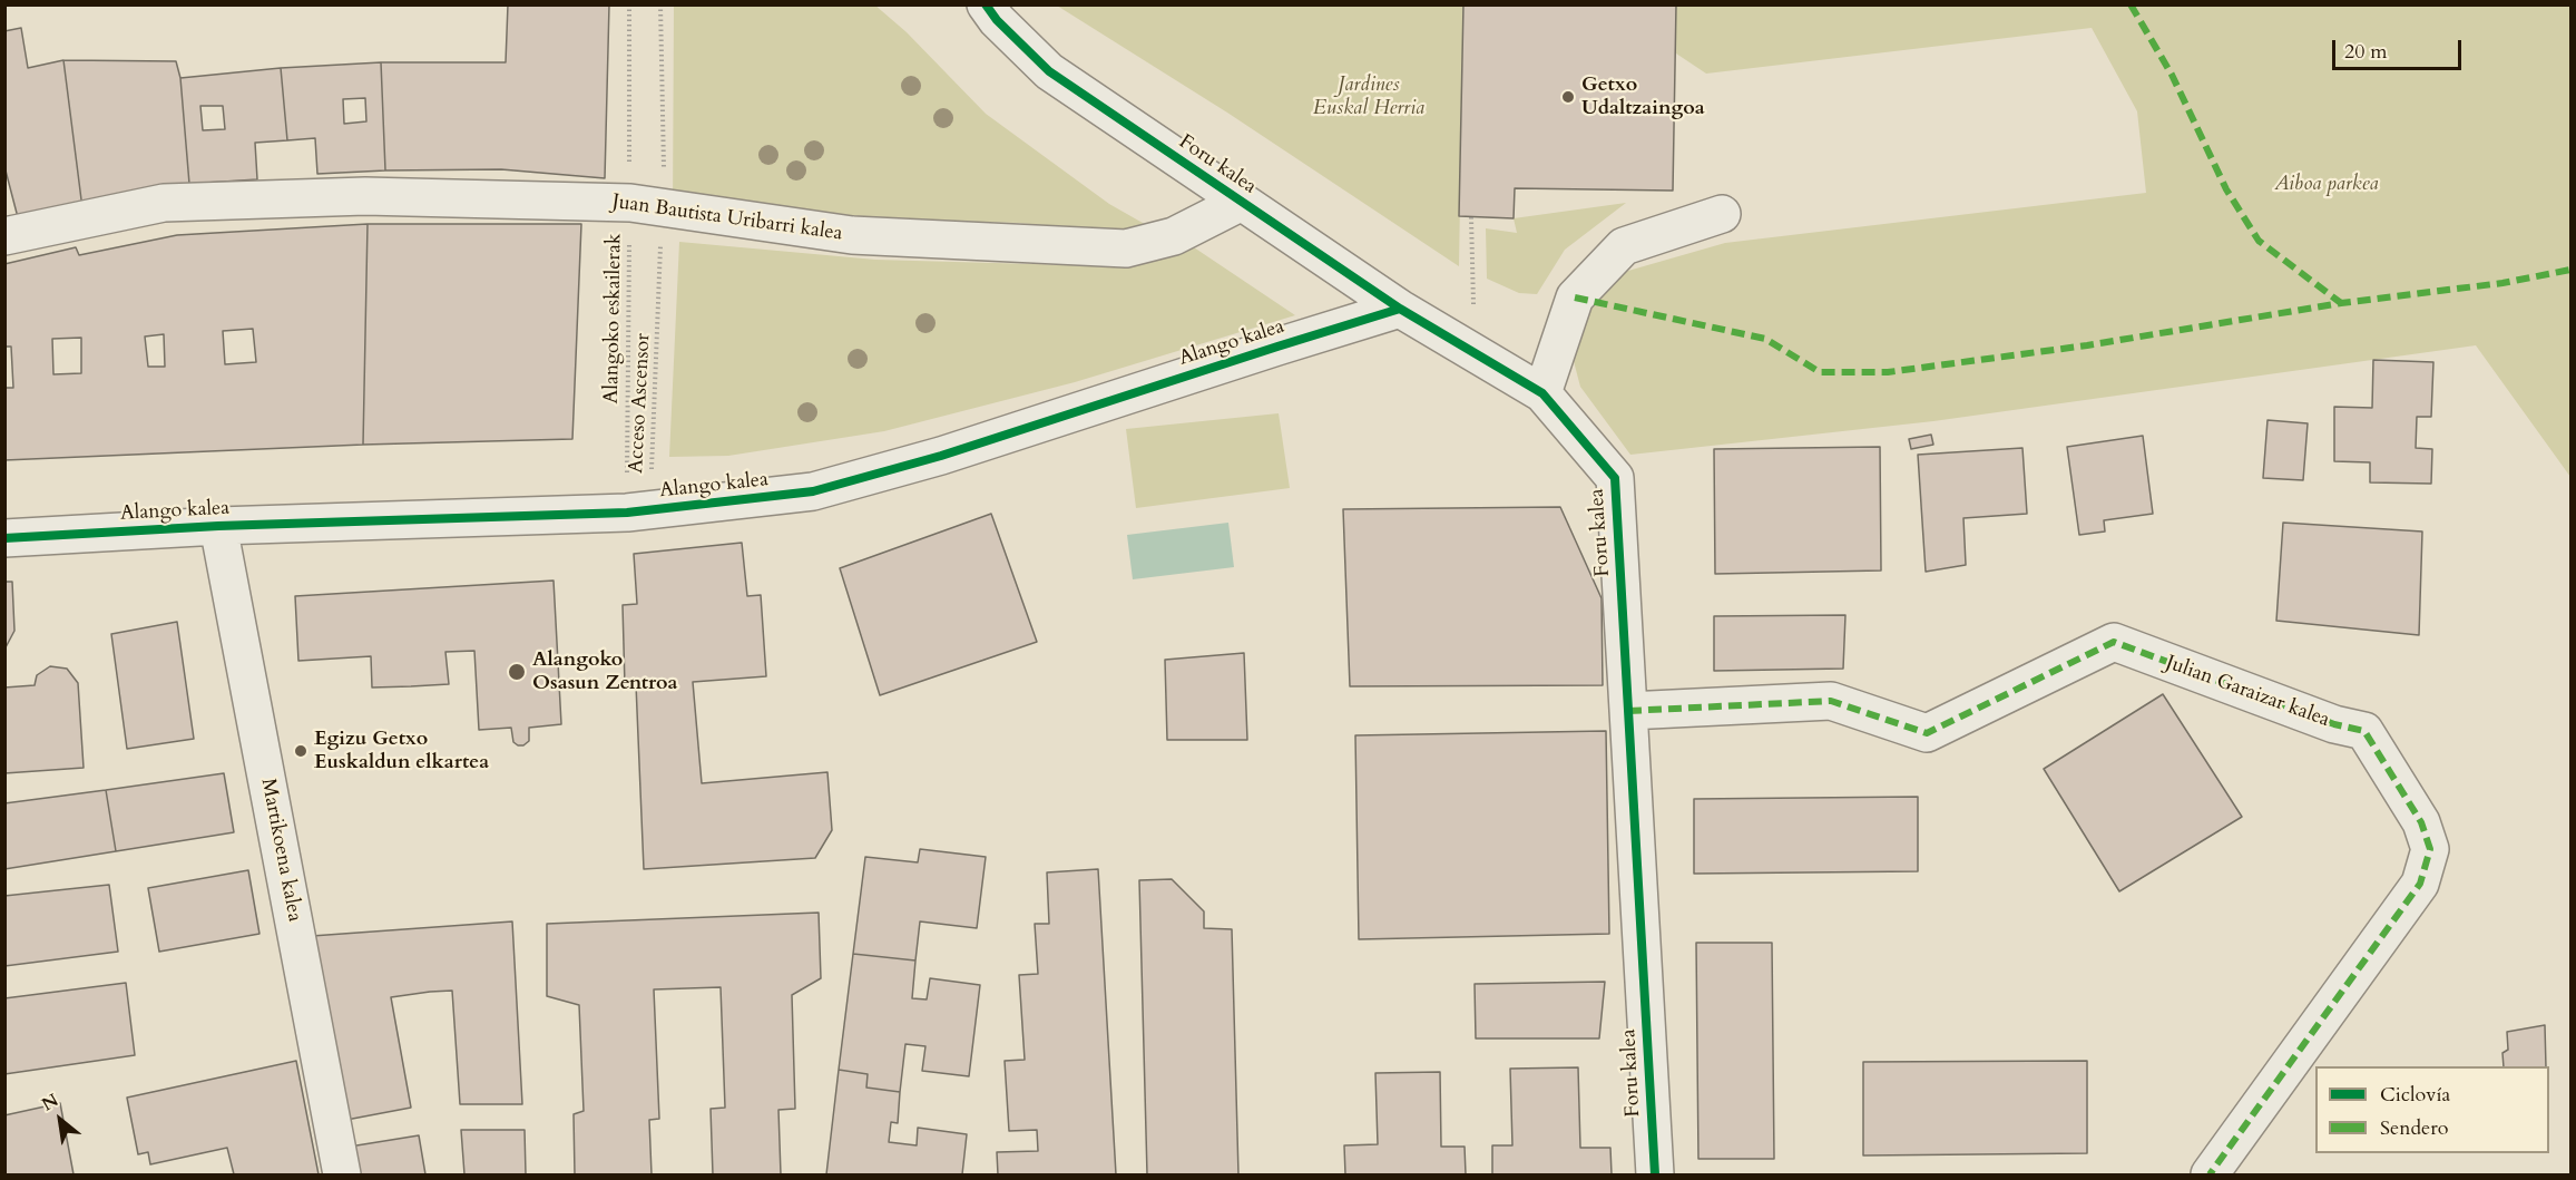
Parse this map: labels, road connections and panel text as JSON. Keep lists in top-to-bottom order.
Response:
{
  "streets": {
    "street": [
      "Foru kalea",
      "Juan Bautista Uribarri kalea",
      "Alango kalea",
      "Julian Garaizar kalea",
      "Martikoena kalea"
    ],
    "path": ["Alangoko eskailerak", "Acceso Ascensor"]
  },
  "crossings": [
    ["Foru kalea", "Juan Bautista Uribarri kalea"],
    ["Foru kalea", "Alango kalea"],
    ["Foru kalea", "Julian Garaizar kalea"],
    ["Juan Bautista Uribarri kalea", "Alangoko eskailerak"],
    ["Alangoko eskailerak", "Alango kalea"],
    ["Alangoko eskailerak", "Acceso Ascensor"],
    ["Alango kalea", "Acceso Ascensor"],
    ["Alango kalea", "Martikoena kalea"]
  ],
  "parks": ["Jardines Euskal Herria", "Aiboa parkea"],
  "places": ["Getxo Udaltzaingoa", "Alangoko Osasun Zentroa", "Egizu Getxo Euskaldun elkartea"],
  "legend": ["Ciclovía", "Sendero"],
  "scale_bar": "20 m",
  "north": "top left"
}
